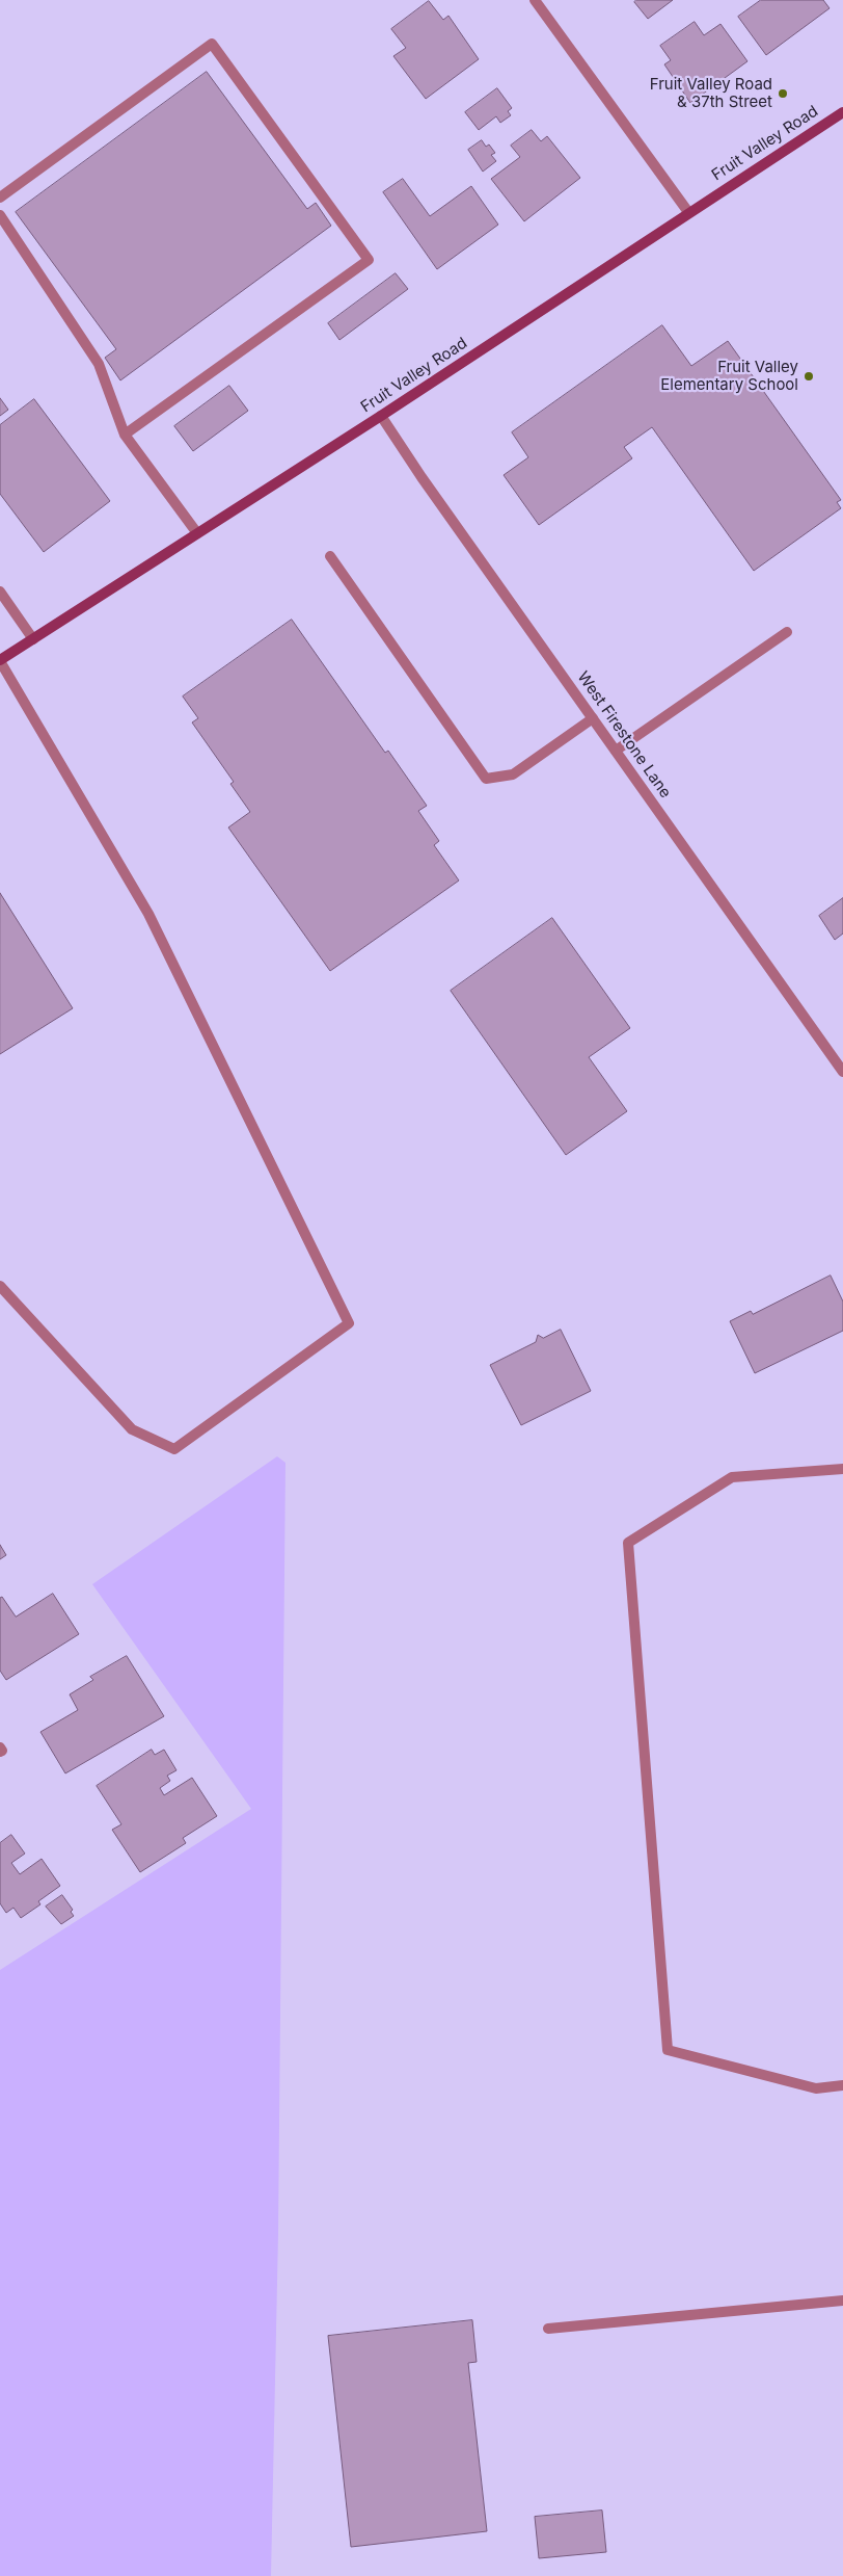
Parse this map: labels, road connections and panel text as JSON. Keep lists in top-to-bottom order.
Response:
{
  "streets": {
    "main road": ["Fruit Valley Road"],
    "street": ["West Firestone Lane"]
  },
  "crossings": [
    ["Fruit Valley Road", "West Firestone Lane"]
  ],
  "places": ["Fruit Valley Road & 37th Street", "Fruit Valley Elementary School"]
}
